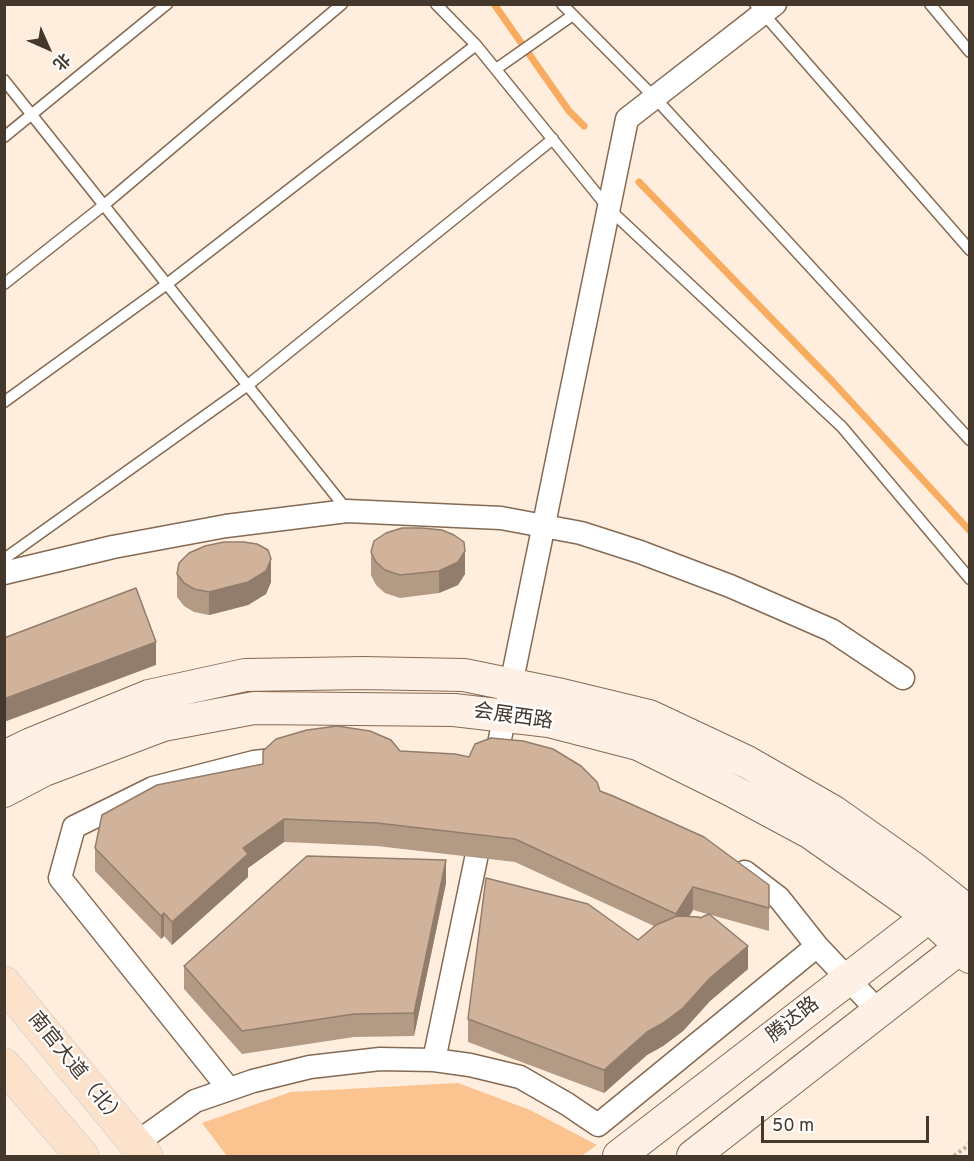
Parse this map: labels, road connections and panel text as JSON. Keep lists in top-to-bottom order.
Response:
{
  "streets": {
    "main road": ["会展西路", "腾达路", "南官大道（北）"]
  },
  "crossings": [
    ["会展西路", "腾达路"]
  ],
  "scale_bar": "50 m",
  "north": "bottom right"
}
